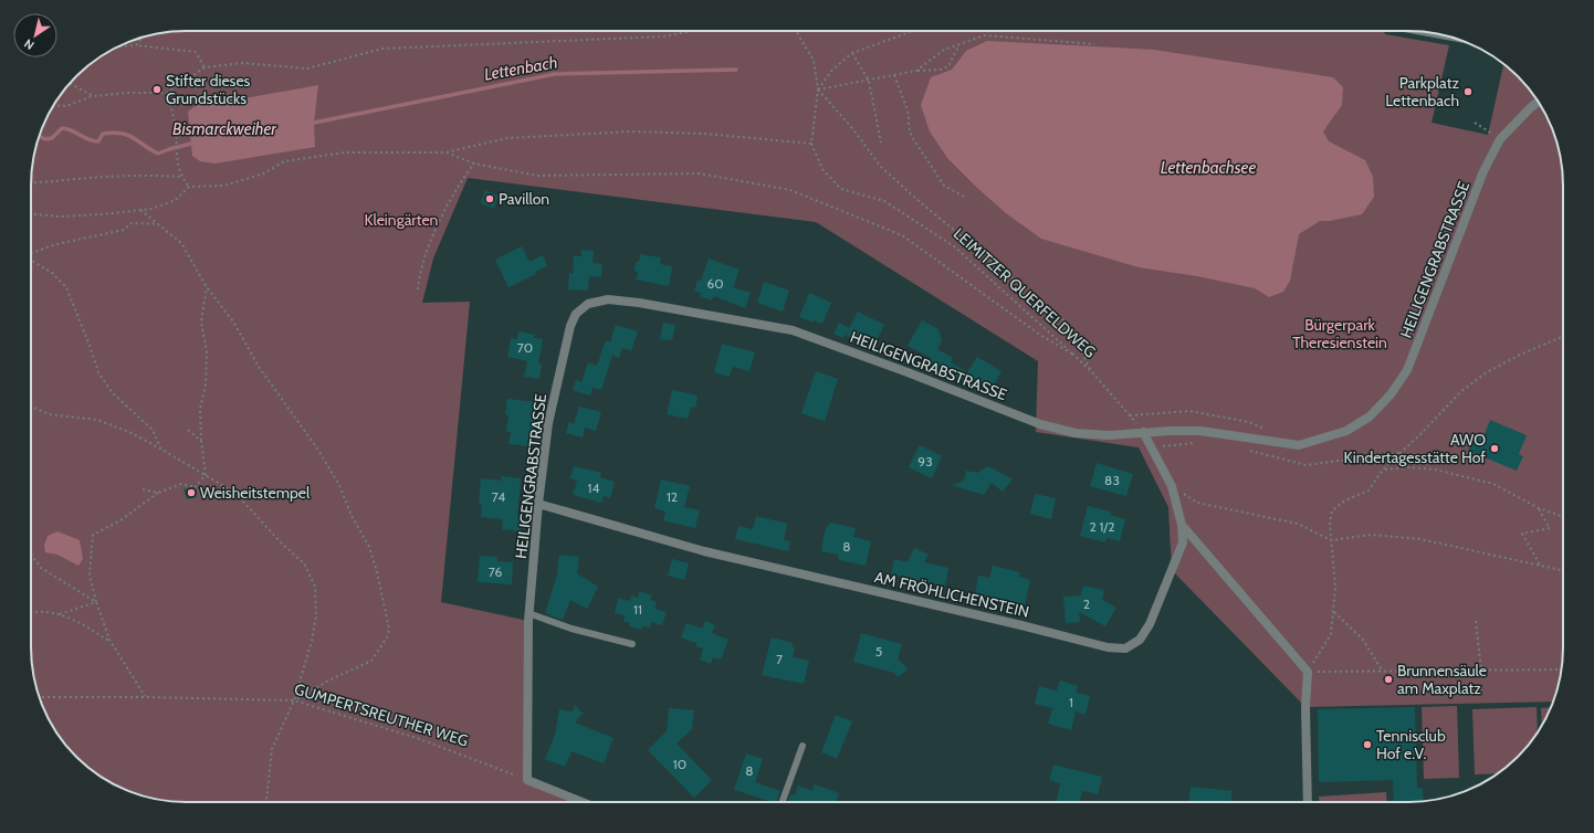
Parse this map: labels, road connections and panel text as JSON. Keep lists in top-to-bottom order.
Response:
{
  "streets": {
    "street": ["HEILIGENGRABSTRASSE", "AM FRÖHLICHENSTEIN"],
    "path": ["LEIMITZER QUERFELDWEG", "GUMPERTSREUTHER WEG"]
  },
  "crossings": [
    ["HEILIGENGRABSTRASSE", "LEIMITZER QUERFELDWEG"],
    ["HEILIGENGRABSTRASSE", "AM FRÖHLICHENSTEIN"],
    ["HEILIGENGRABSTRASSE", "GUMPERTSREUTHER WEG"],
    ["LEIMITZER QUERFELDWEG", "AM FRÖHLICHENSTEIN"]
  ],
  "water": ["Lettenbach", "Bismarckweiher", "Lettenbachsee"],
  "parks": ["Kleingärten", "Bürgerpark Theresienstein"],
  "places": [
    "Stifter dieses Grundstücks",
    "Parkplatz Lettenbach",
    "Pavillon",
    "AWO Kindertagesstätte Hof",
    "Weisheitstempel",
    "Brunnensäule am Maxplatz",
    "Tennisclub Hof e.V."
  ],
  "house_numbers": [
    "60",
    "70",
    "93",
    "83",
    "14",
    "74",
    "12",
    "2 1/2",
    "8",
    "76",
    "2",
    "11",
    "5",
    "7",
    "1",
    "10",
    "8"
  ],
  "north": "bottom left"
}
